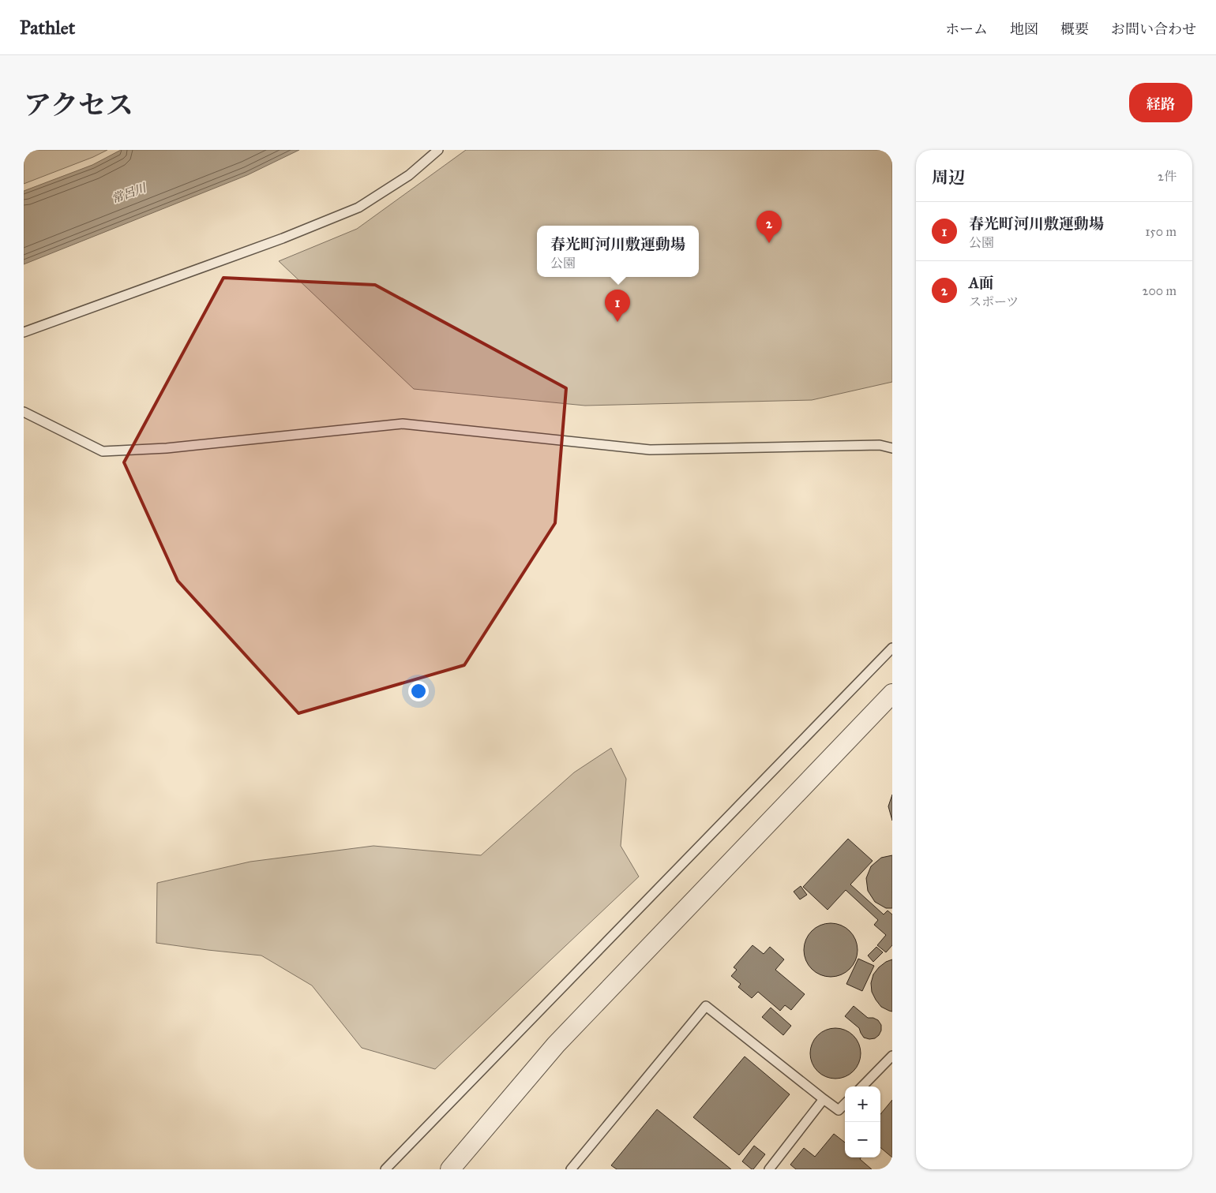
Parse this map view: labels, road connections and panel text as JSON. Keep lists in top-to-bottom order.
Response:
{
  "water": ["常呂川"],
  "page": {
    "header": "Pathlet",
    "nav": [
      "ホーム",
      "地図",
      "概要",
      "お問い合わせ"
    ],
    "title": "アクセス",
    "buttons": "経路",
    "heading": ["周辺", "2件"],
    "list": [
      {
        "mark": "1",
        "name": "春光町河川敷運動場",
        "note": "公園",
        "value": "150 m"
      },
      {
        "mark": "2",
        "name": "A面",
        "note": "スポーツ",
        "value": "200 m"
      }
    ],
    "pins": ["2", "1"],
    "popup": ["春光町河川敷運動場", "公園"],
    "map_buttons": ["+", "−"]
  }
}
